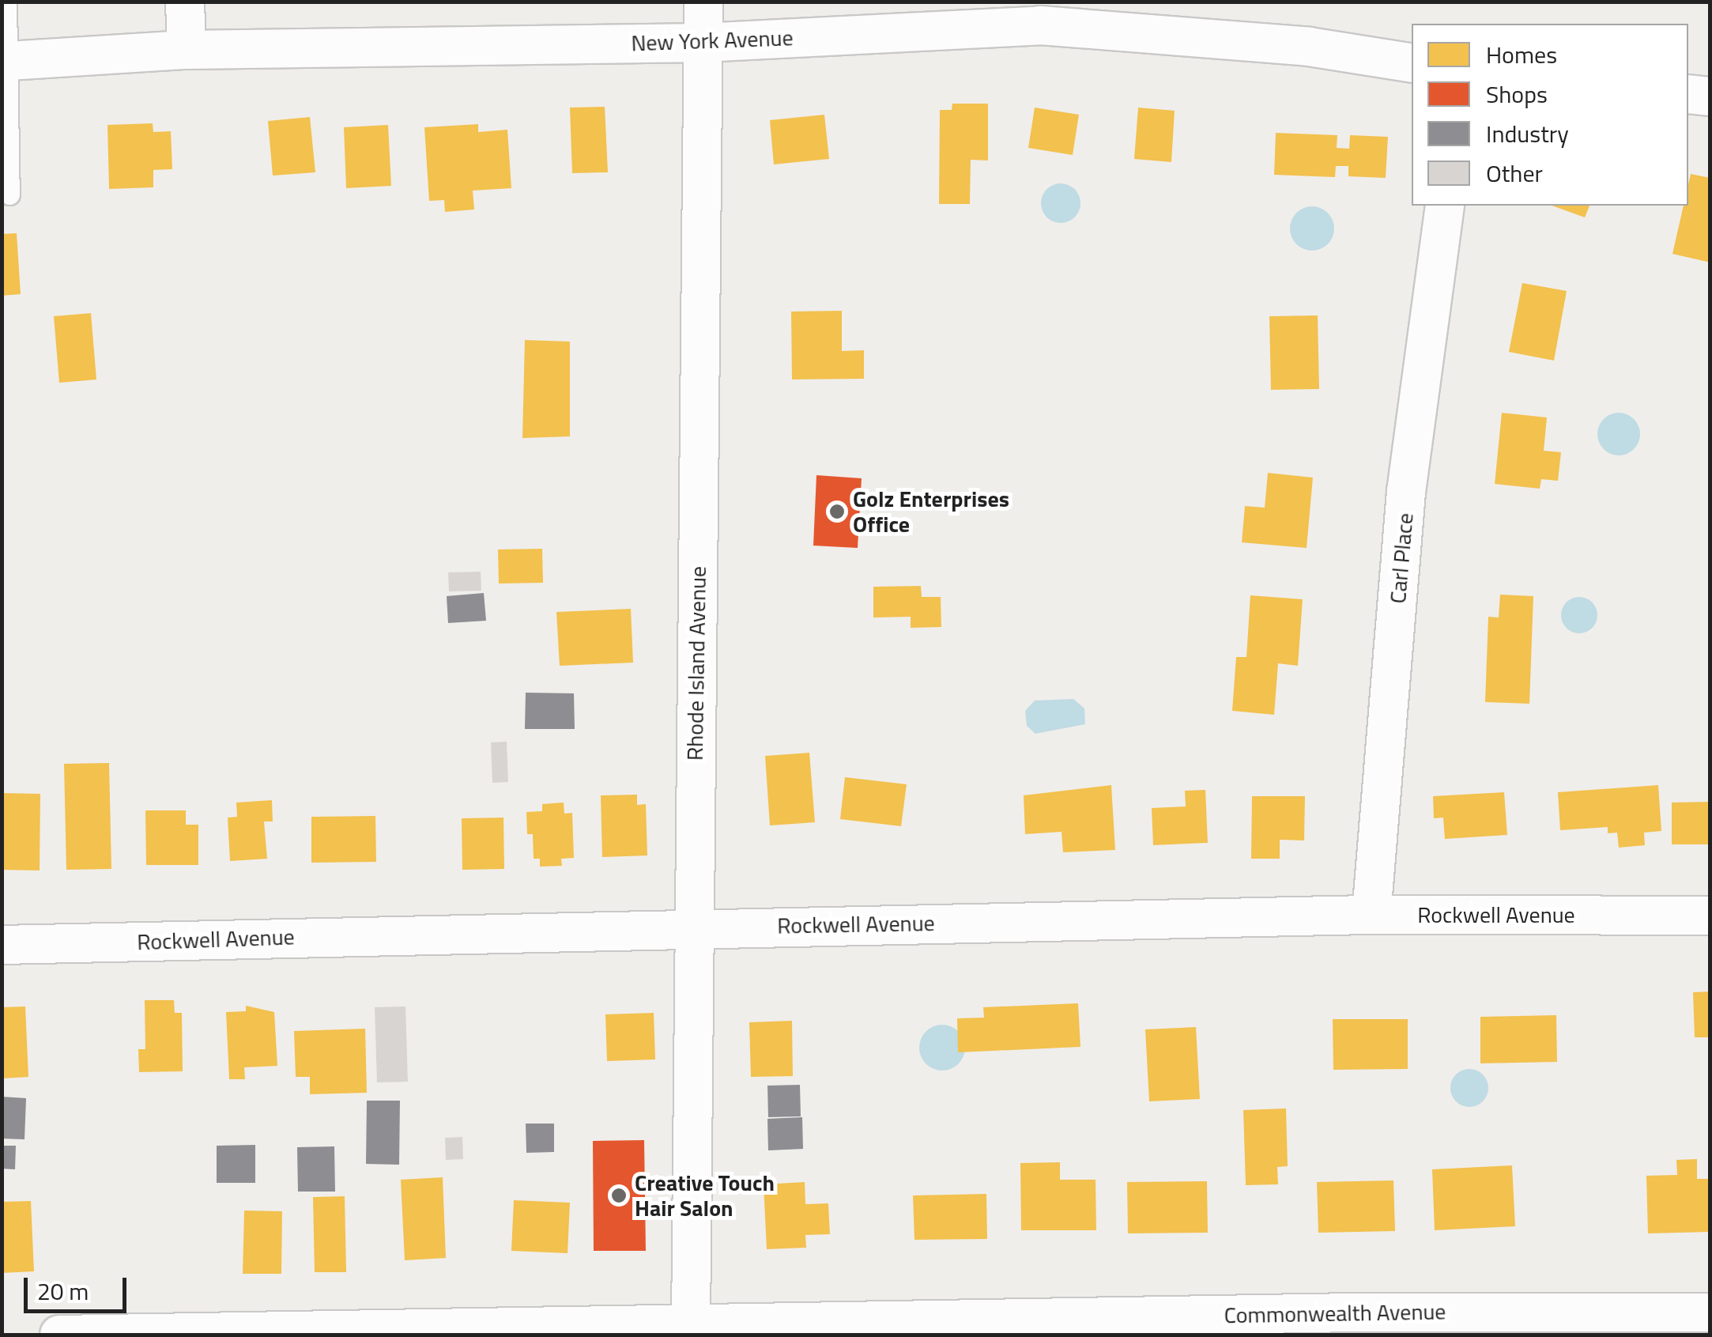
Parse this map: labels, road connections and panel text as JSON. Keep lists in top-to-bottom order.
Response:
{
  "streets": {
    "street": [
      "New York Avenue",
      "Carl Place",
      "Rhode Island Avenue",
      "Rockwell Avenue",
      "Commonwealth Avenue"
    ]
  },
  "crossings": [
    ["New York Avenue", "Rhode Island Avenue"],
    ["Carl Place", "Rockwell Avenue"],
    ["Rhode Island Avenue", "Rockwell Avenue"],
    ["Rhode Island Avenue", "Commonwealth Avenue"]
  ],
  "places": ["Golz Enterprises Office", "Creative Touch Hair Salon"],
  "legend": [
    "Homes",
    "Shops",
    "Industry",
    "Other"
  ],
  "scale_bar": "20 m"
}
